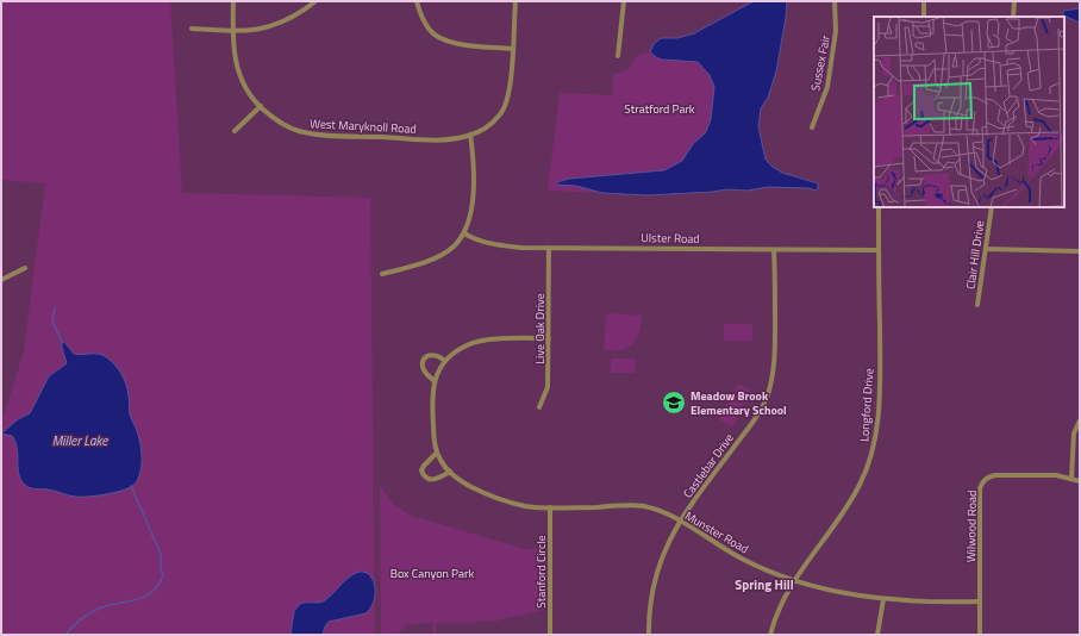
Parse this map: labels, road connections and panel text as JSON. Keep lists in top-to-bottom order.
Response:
{
  "streets": {
    "street": [
      "Sussex Fair",
      "West Maryknoll Road",
      "Ulster Road",
      "Clair Hill Drive",
      "Live Oak Drive",
      "Longford Drive",
      "Castlebar Drive",
      "Wilwood Road",
      "Munster Road",
      "Stanford Circle"
    ]
  },
  "crossings": [
    ["Ulster Road", "Live Oak Drive"],
    ["Ulster Road", "Longford Drive"],
    ["Ulster Road", "Castlebar Drive"],
    ["Live Oak Drive", "Munster Road"],
    ["Longford Drive", "Munster Road"],
    ["Castlebar Drive", "Munster Road"],
    ["Wilwood Road", "Munster Road"],
    ["Munster Road", "Stanford Circle"]
  ],
  "districts": ["Spring Hill"],
  "water": ["Miller Lake"],
  "parks": ["Stratford Park", "Box Canyon Park"],
  "places": {
    "school or university": ["Meadow Brook Elementary School"]
  }
}
